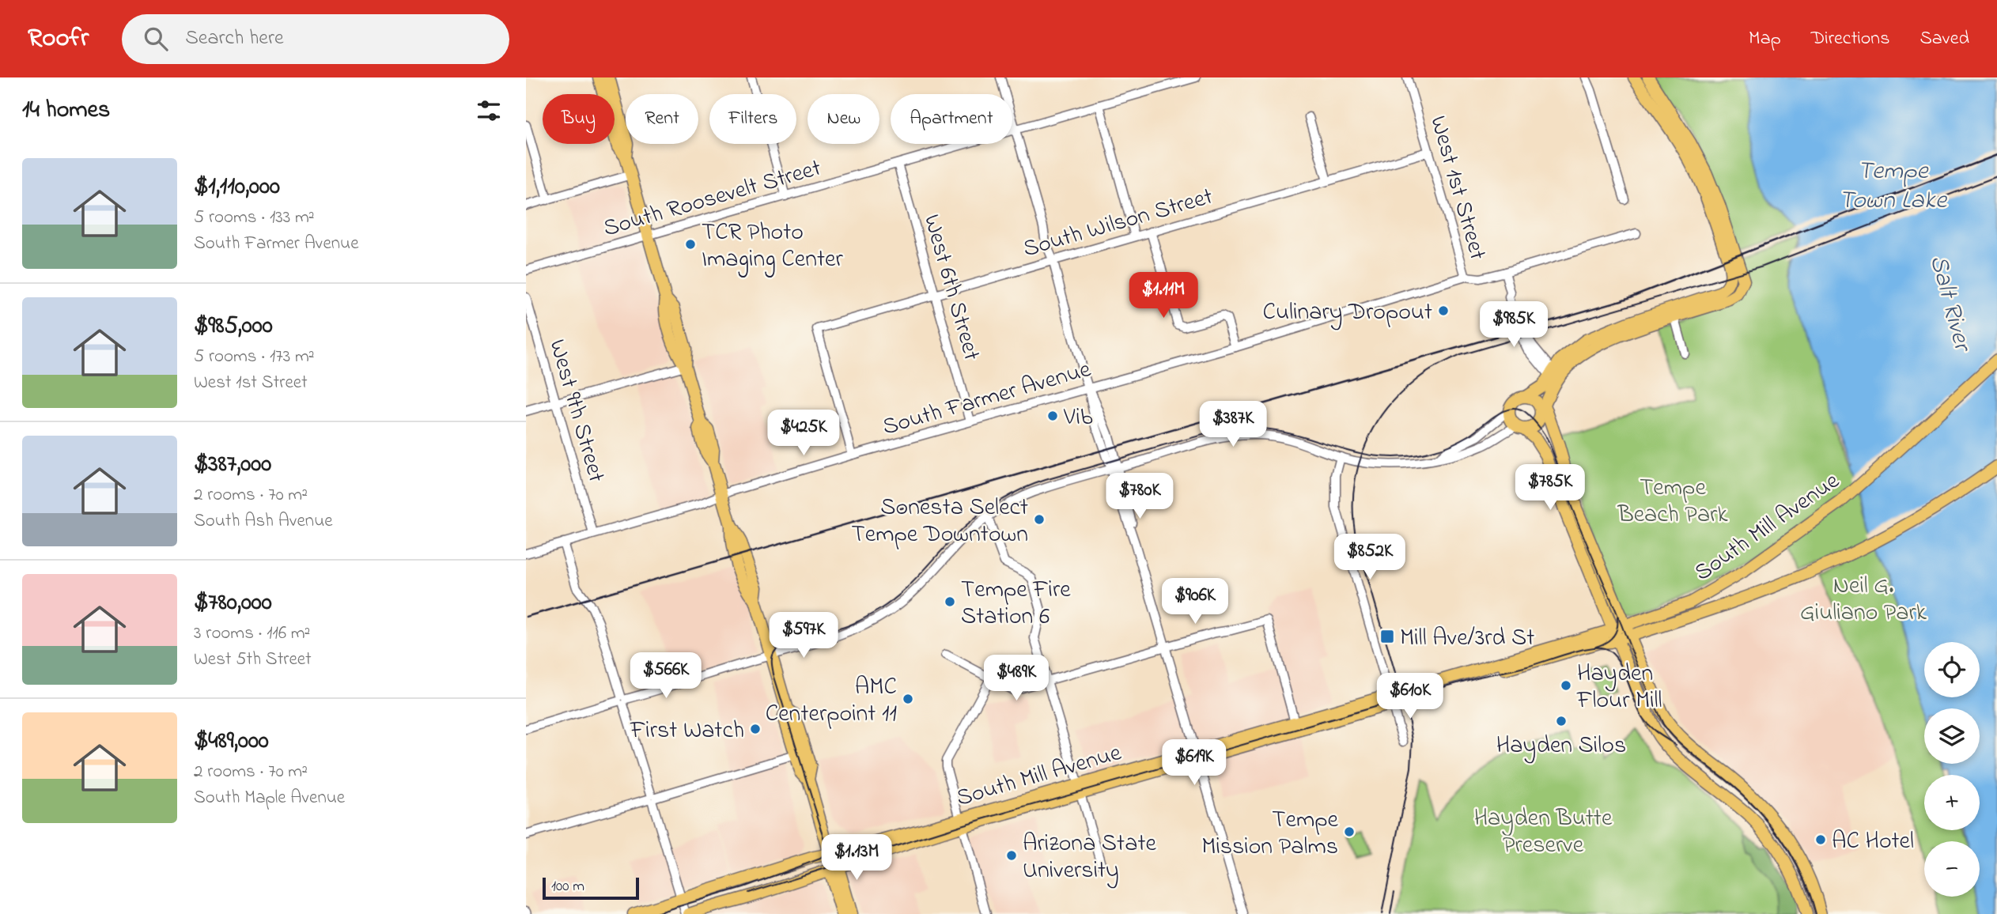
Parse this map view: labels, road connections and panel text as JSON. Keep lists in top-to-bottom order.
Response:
{
  "streets": {
    "main road": ["South Mill Avenue"],
    "street": [
      "West 1st Street",
      "South Roosevelt Street",
      "South Wilson Street",
      "West 6th Street",
      "South Farmer Avenue",
      "West 9th Street"
    ]
  },
  "crossings": [
    ["West 1st Street", "South Wilson Street"],
    ["West 1st Street", "South Farmer Avenue"],
    ["South Roosevelt Street", "West 6th Street"],
    ["South Wilson Street", "West 6th Street"],
    ["South Wilson Street", "South Farmer Avenue"],
    ["West 6th Street", "South Farmer Avenue"],
    ["South Farmer Avenue", "West 9th Street"]
  ],
  "water": ["Tempe Town Lake", "Salt River"],
  "parks": ["Tempe Beach Park", "Neil G. Giuliano Park", "Hayden Butte Preserve"],
  "places": {
    "other": [
      "TCR Photo Imaging Center",
      "Culinary Dropout",
      "Vib",
      "Sonesta Select Tempe Downtown",
      "Tempe Fire Station 6",
      "Hayden Flour Mill",
      "AMC Centerpoint 11",
      "Hayden Silos",
      "First Watch",
      "Tempe Mission Palms",
      "AC Hotel",
      "Arizona State University"
    ],
    "transit": ["Mill Ave/3rd St"]
  },
  "scale_bar": "100 m",
  "page": {
    "header": "Roofr",
    "search": "Search here",
    "nav": ["Map", "Directions", "Saved"],
    "heading": "14 homes",
    "chip": [
      "Buy",
      "Rent",
      "Filters",
      "New",
      "Apartment"
    ],
    "list": [
      {
        "name": "$1,110,000",
        "note": "5 rooms · 133 m² · South Farmer Avenue"
      },
      {
        "name": "$985,000",
        "note": "5 rooms · 173 m² · West 1st Street"
      },
      {
        "name": "$387,000",
        "note": "2 rooms · 70 m² · South Ash Avenue"
      },
      {
        "name": "$780,000",
        "note": "3 rooms · 116 m² · West 5th Street"
      },
      {
        "name": "$489,000",
        "note": "2 rooms · 70 m² · South Maple Avenue"
      }
    ],
    "price": [
      "$1.11M",
      "$985K",
      "$387K",
      "$425K",
      "$785K",
      "$780K",
      "$852K",
      "$906K",
      "$597K",
      "$566K",
      "$489K",
      "$610K",
      "$619K",
      "$1.13M"
    ],
    "map_buttons": ["+", "−"],
    "scale": "100 m"
  }
}
